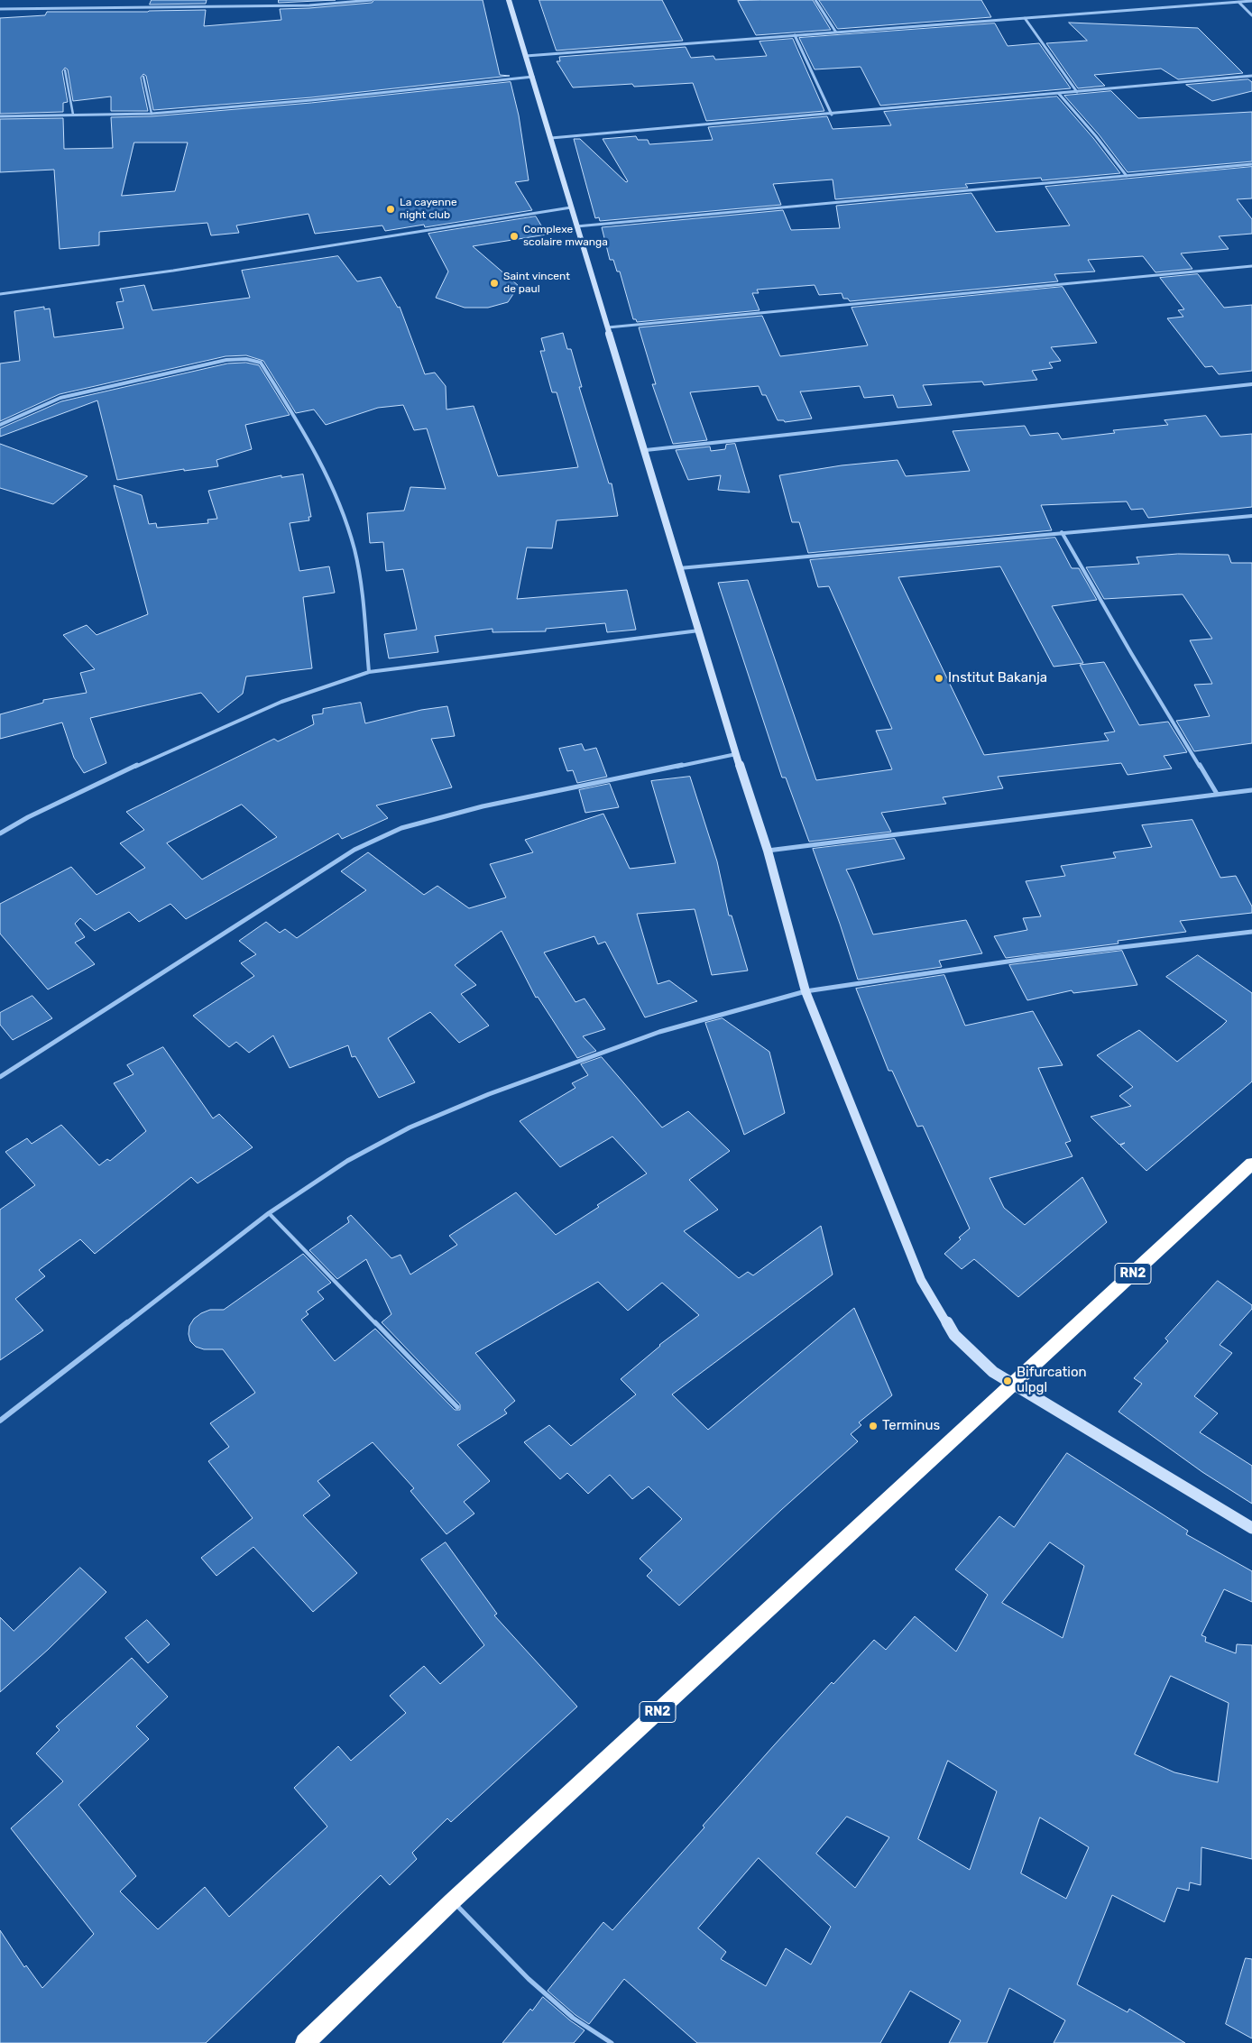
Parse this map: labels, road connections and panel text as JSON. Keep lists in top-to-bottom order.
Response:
{
  "streets": {
    "highway": ["RN2"]
  },
  "places": [
    "La cayenne night club",
    "Complexe scolaire mwanga",
    "Saint vincent de paul",
    "Institut Bakanja",
    "Bifurcation ulpgl",
    "Terminus"
  ]
}
